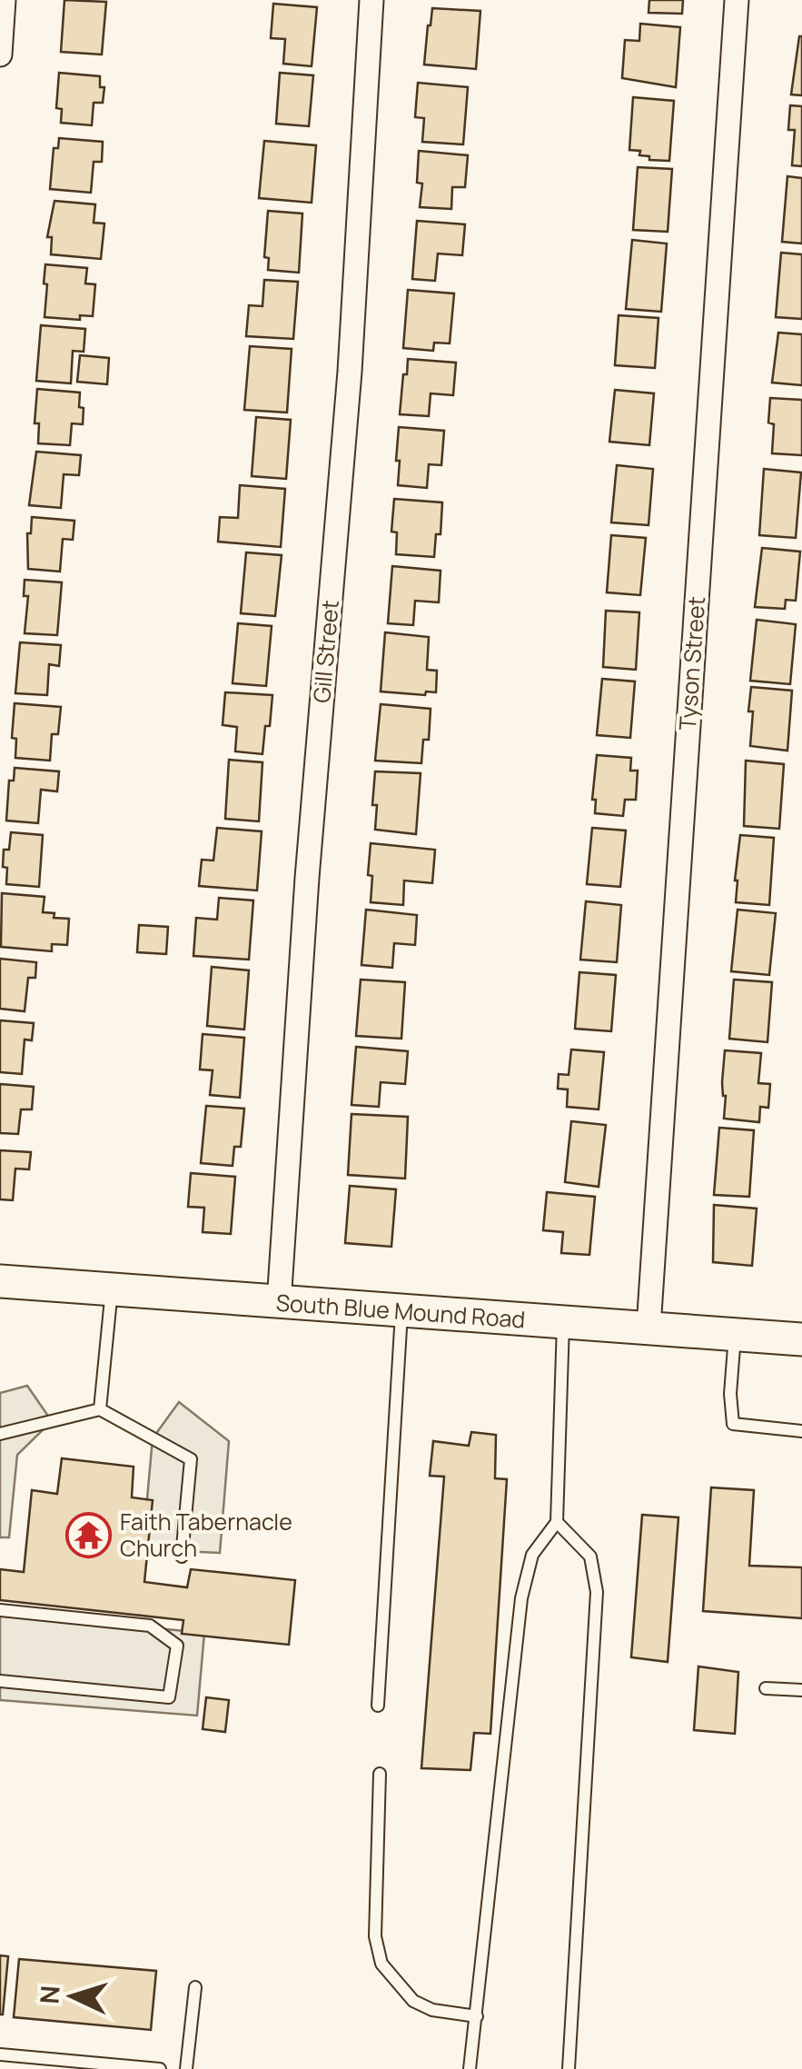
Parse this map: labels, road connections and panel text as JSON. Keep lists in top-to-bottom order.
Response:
{
  "streets": {
    "main road": ["South Blue Mound Road"],
    "street": ["Gill Street", "Tyson Street"]
  },
  "crossings": [
    ["Gill Street", "South Blue Mound Road"],
    ["Tyson Street", "South Blue Mound Road"]
  ],
  "places": {
    "temple": ["Faith Tabernacle Church"]
  },
  "north": "left"
}
